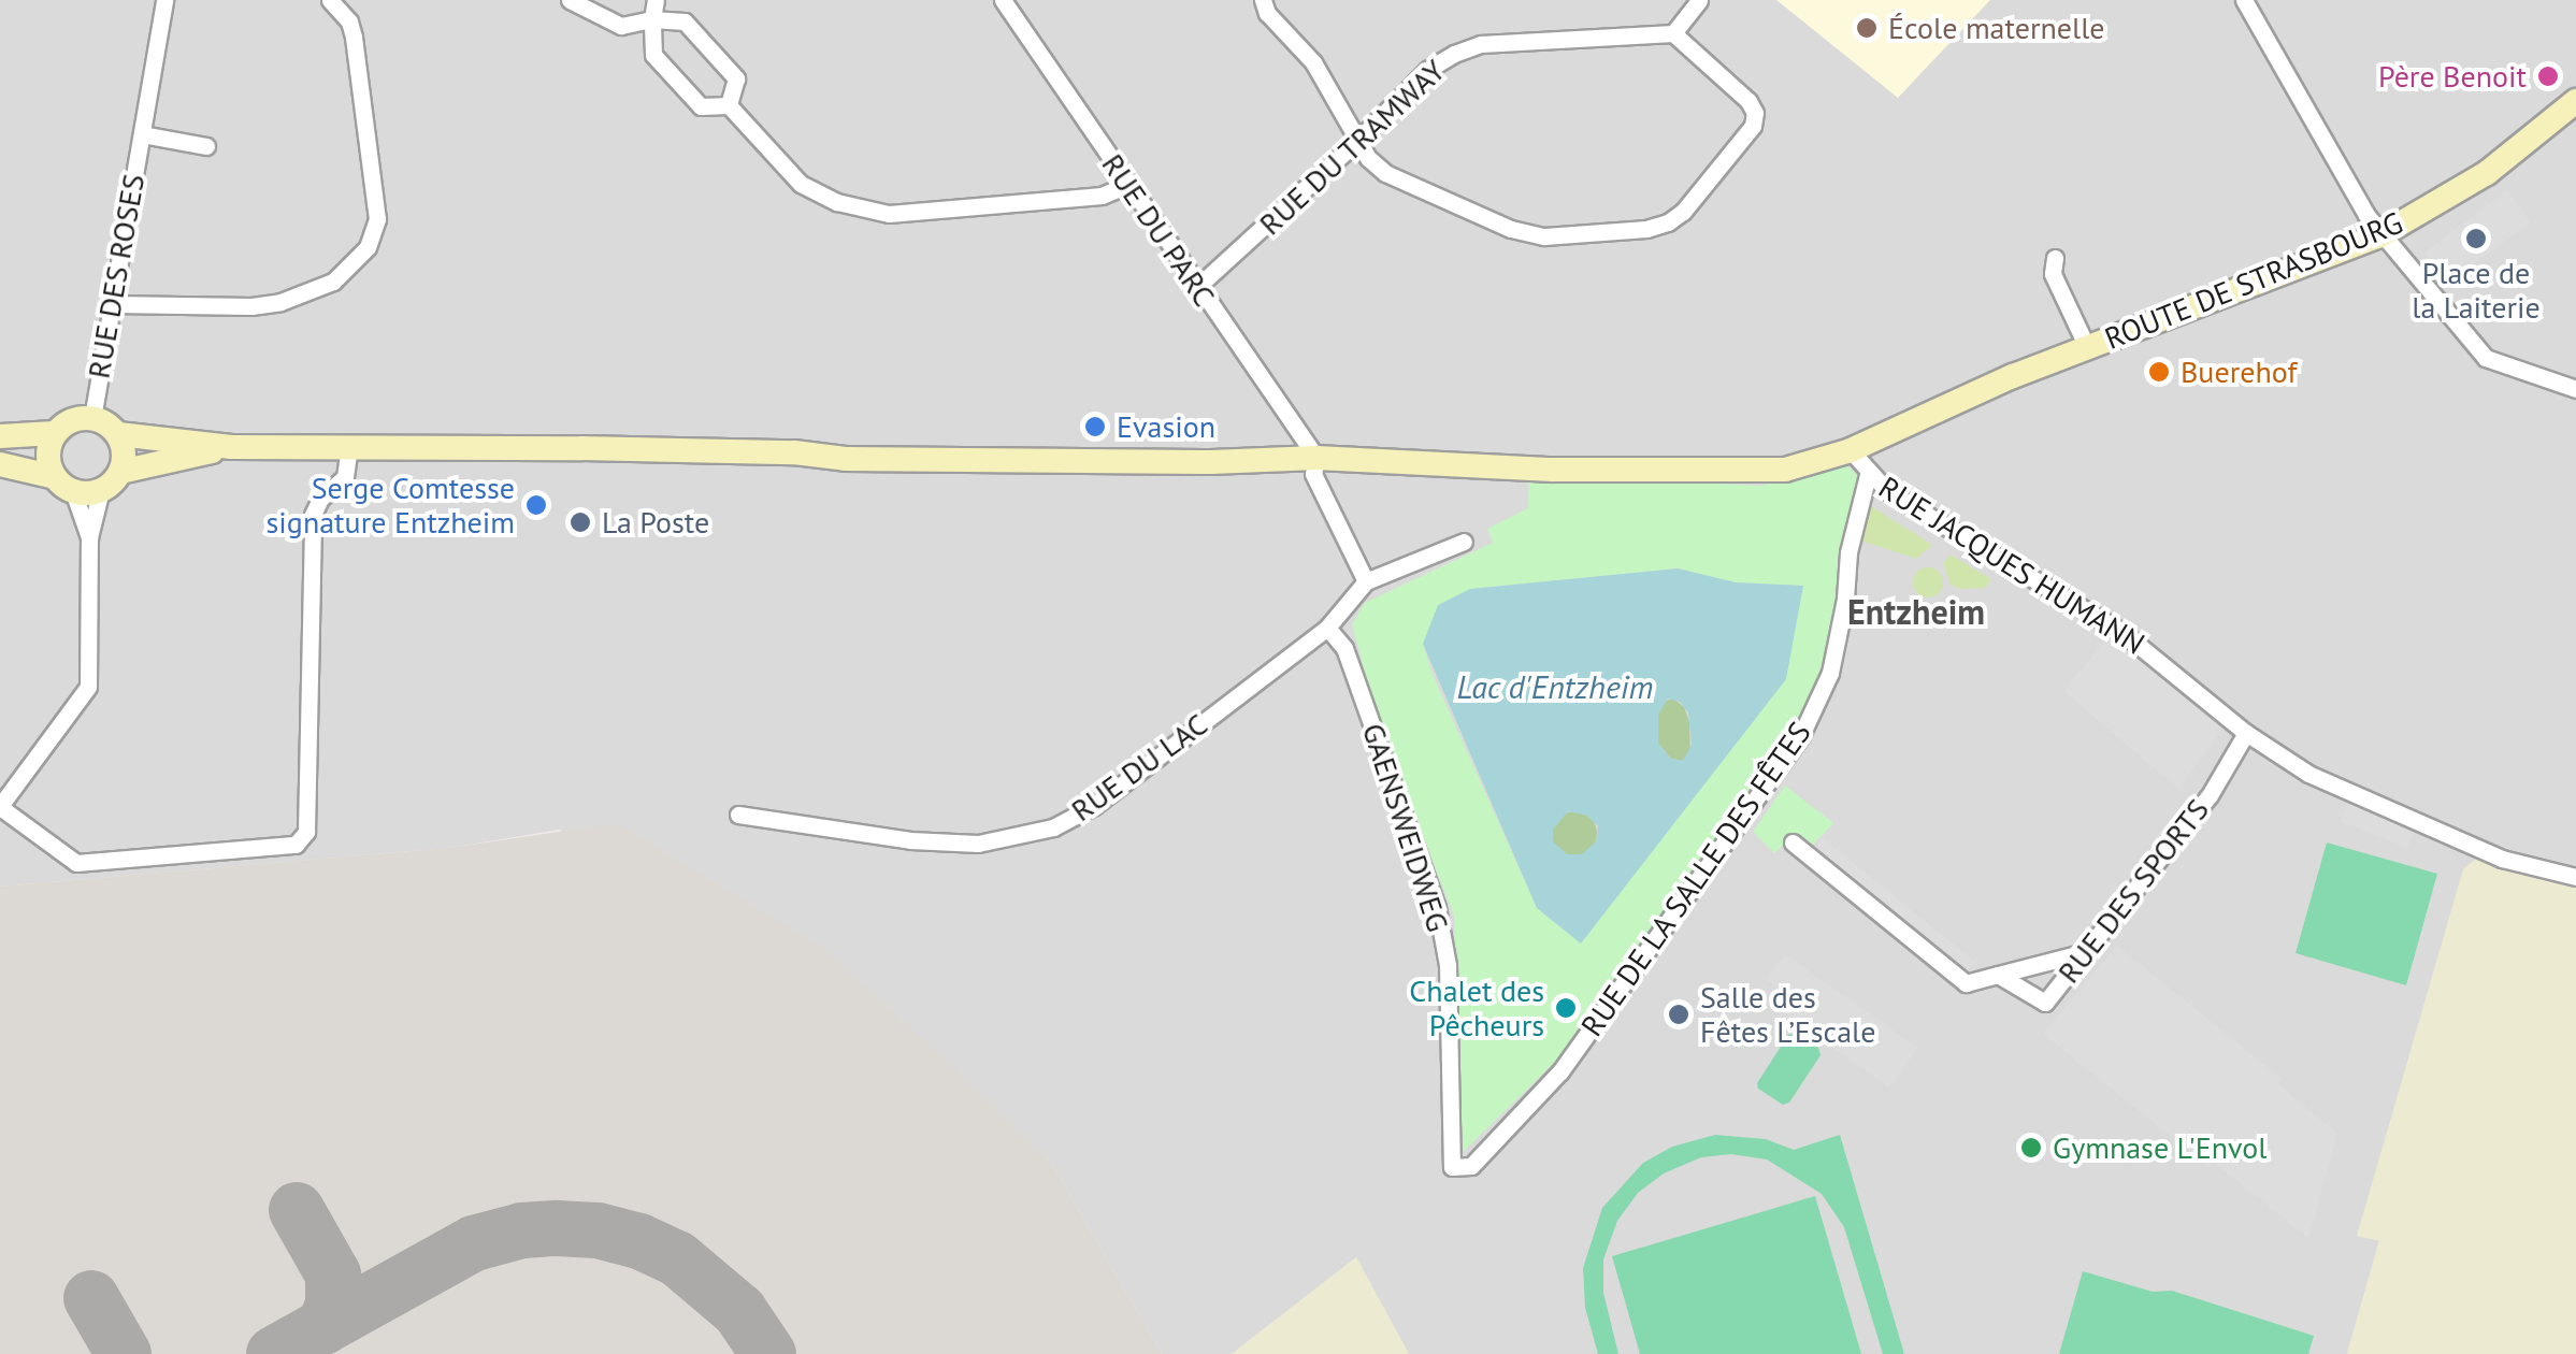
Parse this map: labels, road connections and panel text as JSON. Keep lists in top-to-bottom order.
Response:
{
  "streets": {
    "main road": ["ROUTE DE STRASBOURG"],
    "street": [
      "RUE DU TRAMWAY",
      "RUE DU PARC",
      "RUE DES ROSES",
      "RUE JACQUES HUMANN",
      "RUE DU LAC",
      "GAENSWEIDWEG",
      "RUE DE LA SALLE DES FÊTES",
      "RUE DES SPORTS"
    ]
  },
  "crossings": [
    ["RUE DU TRAMWAY", "RUE DU PARC"],
    ["RUE DU PARC", "ROUTE DE STRASBOURG"],
    ["ROUTE DE STRASBOURG", "RUE JACQUES HUMANN"],
    ["RUE JACQUES HUMANN", "RUE DE LA SALLE DES FÊTES"],
    ["RUE JACQUES HUMANN", "RUE DES SPORTS"],
    ["RUE DU LAC", "GAENSWEIDWEG"],
    ["GAENSWEIDWEG", "RUE DE LA SALLE DES FÊTES"]
  ],
  "districts": ["Entzheim"],
  "water": ["Lac d'Entzheim"],
  "places": [
    "École maternelle",
    "Père Benoit",
    "Place de la Laiterie",
    "Buerehof",
    "Evasion",
    "Serge Comtesse signature Entzheim",
    "La Poste",
    "Chalet des Pêcheurs",
    "Salle des Fêtes L’Escale",
    "Gymnase L'Envol"
  ]
}
